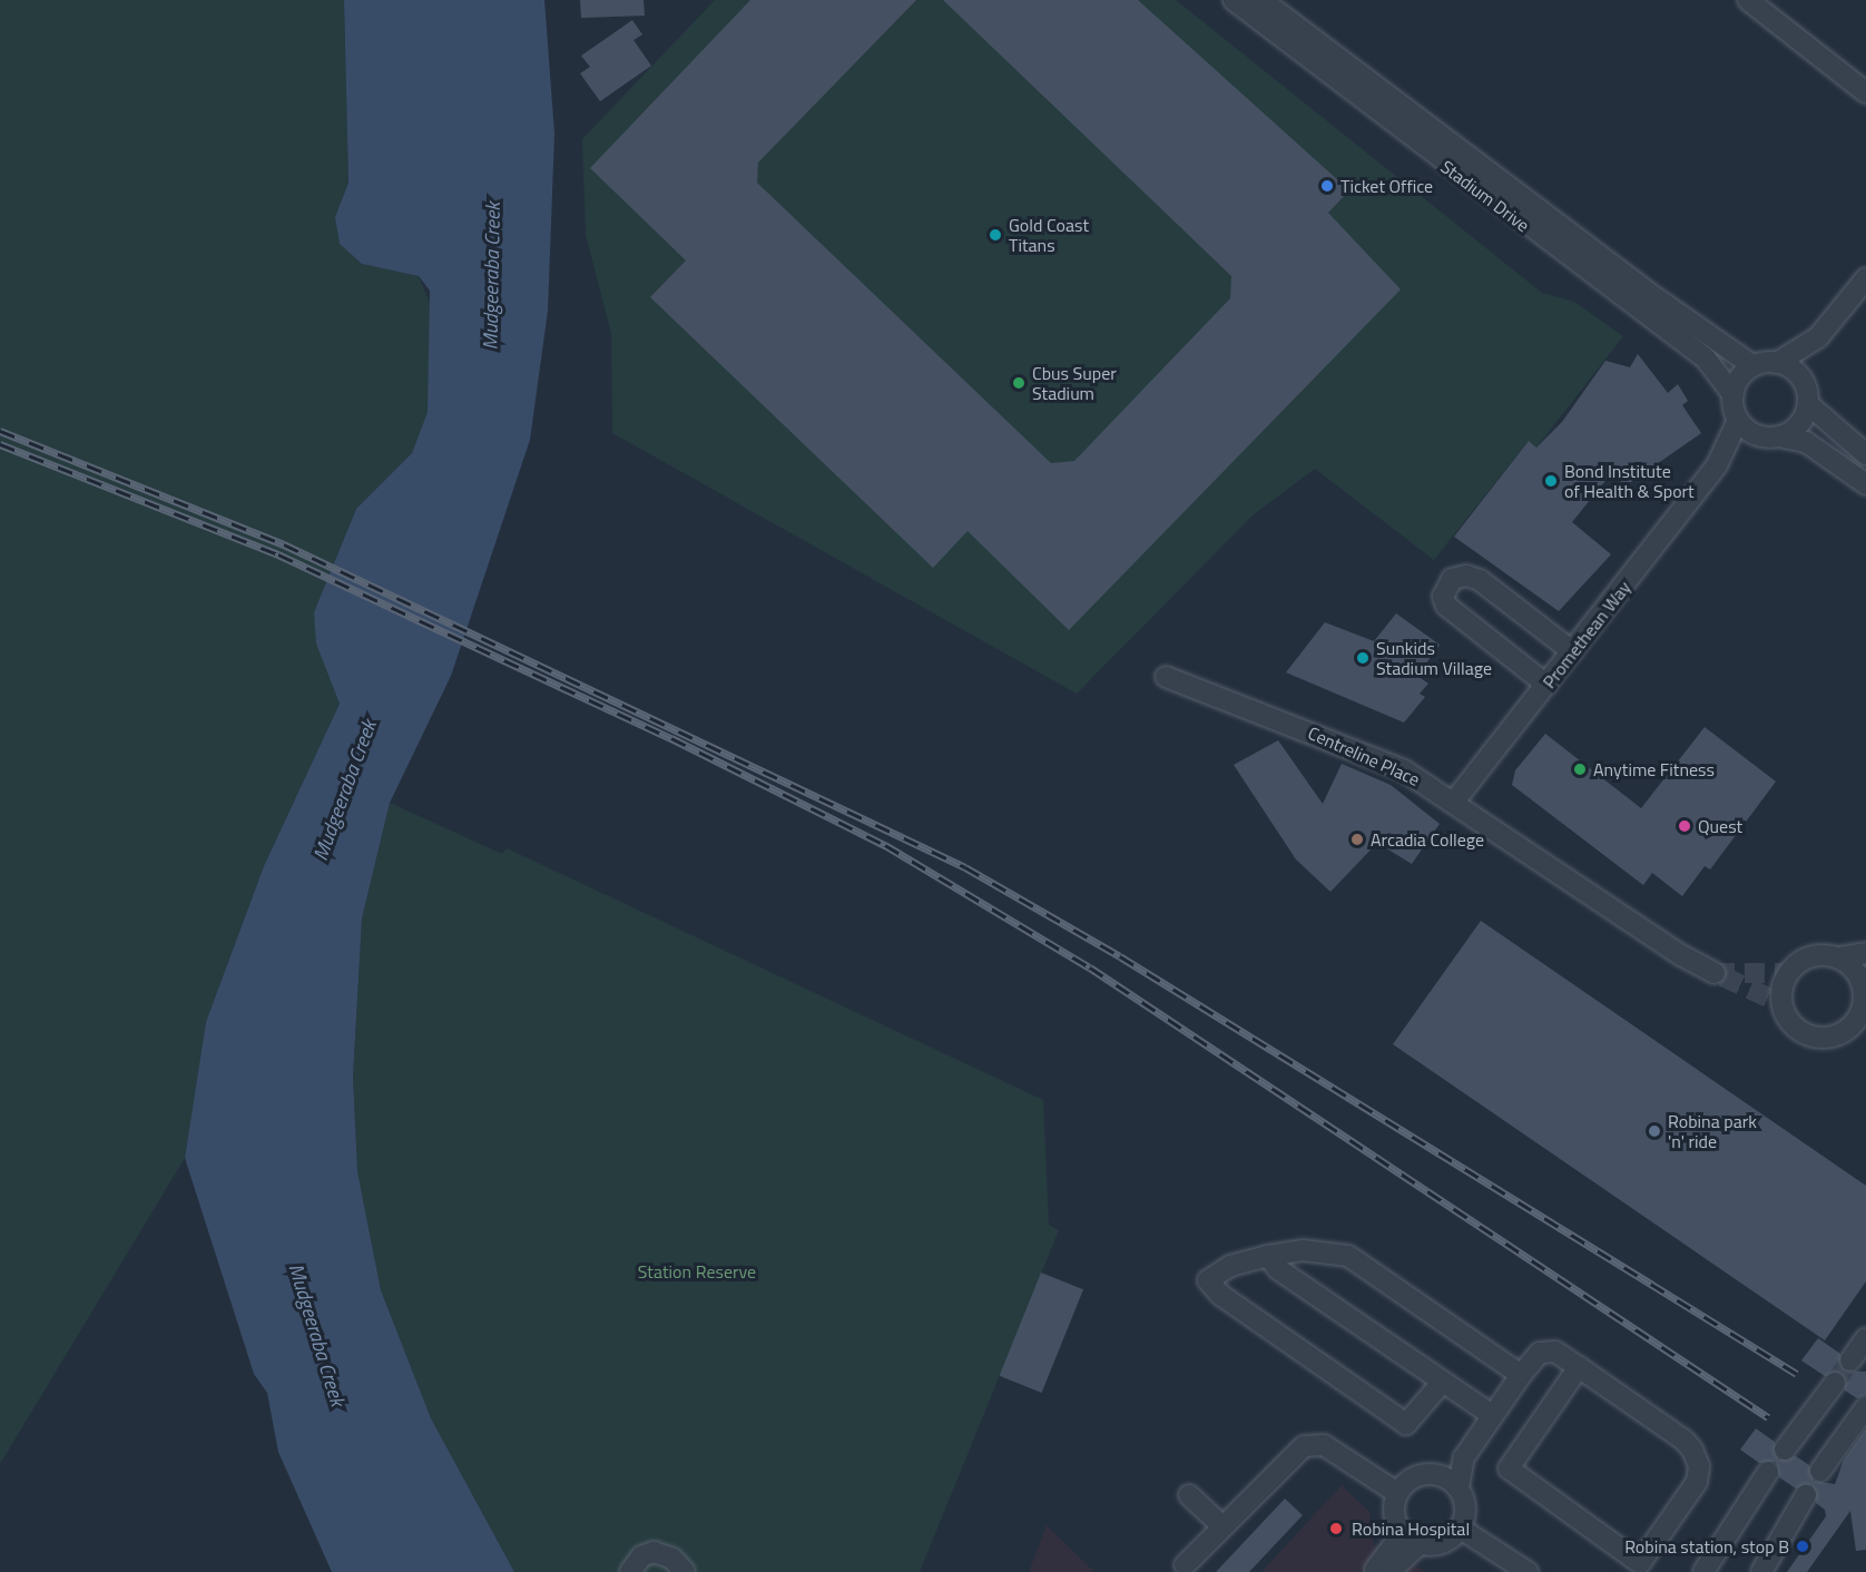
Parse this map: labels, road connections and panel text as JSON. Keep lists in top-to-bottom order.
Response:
{
  "streets": {
    "street": ["Stadium Drive", "Promethean Way", "Centreline Place"]
  },
  "crossings": [
    ["Promethean Way", "Centreline Place"]
  ],
  "water": ["Mudgeeraba Creek"],
  "parks": ["Station Reserve"],
  "places": [
    "Ticket Office",
    "Gold Coast Titans",
    "Cbus Super Stadium",
    "Bond Institute of Health & Sport",
    "Sunkids Stadium Village",
    "Anytime Fitness",
    "Quest",
    "Arcadia College",
    "Robina park 'n' ride",
    "Robina Hospital",
    "Robina station, stop B"
  ]
}
